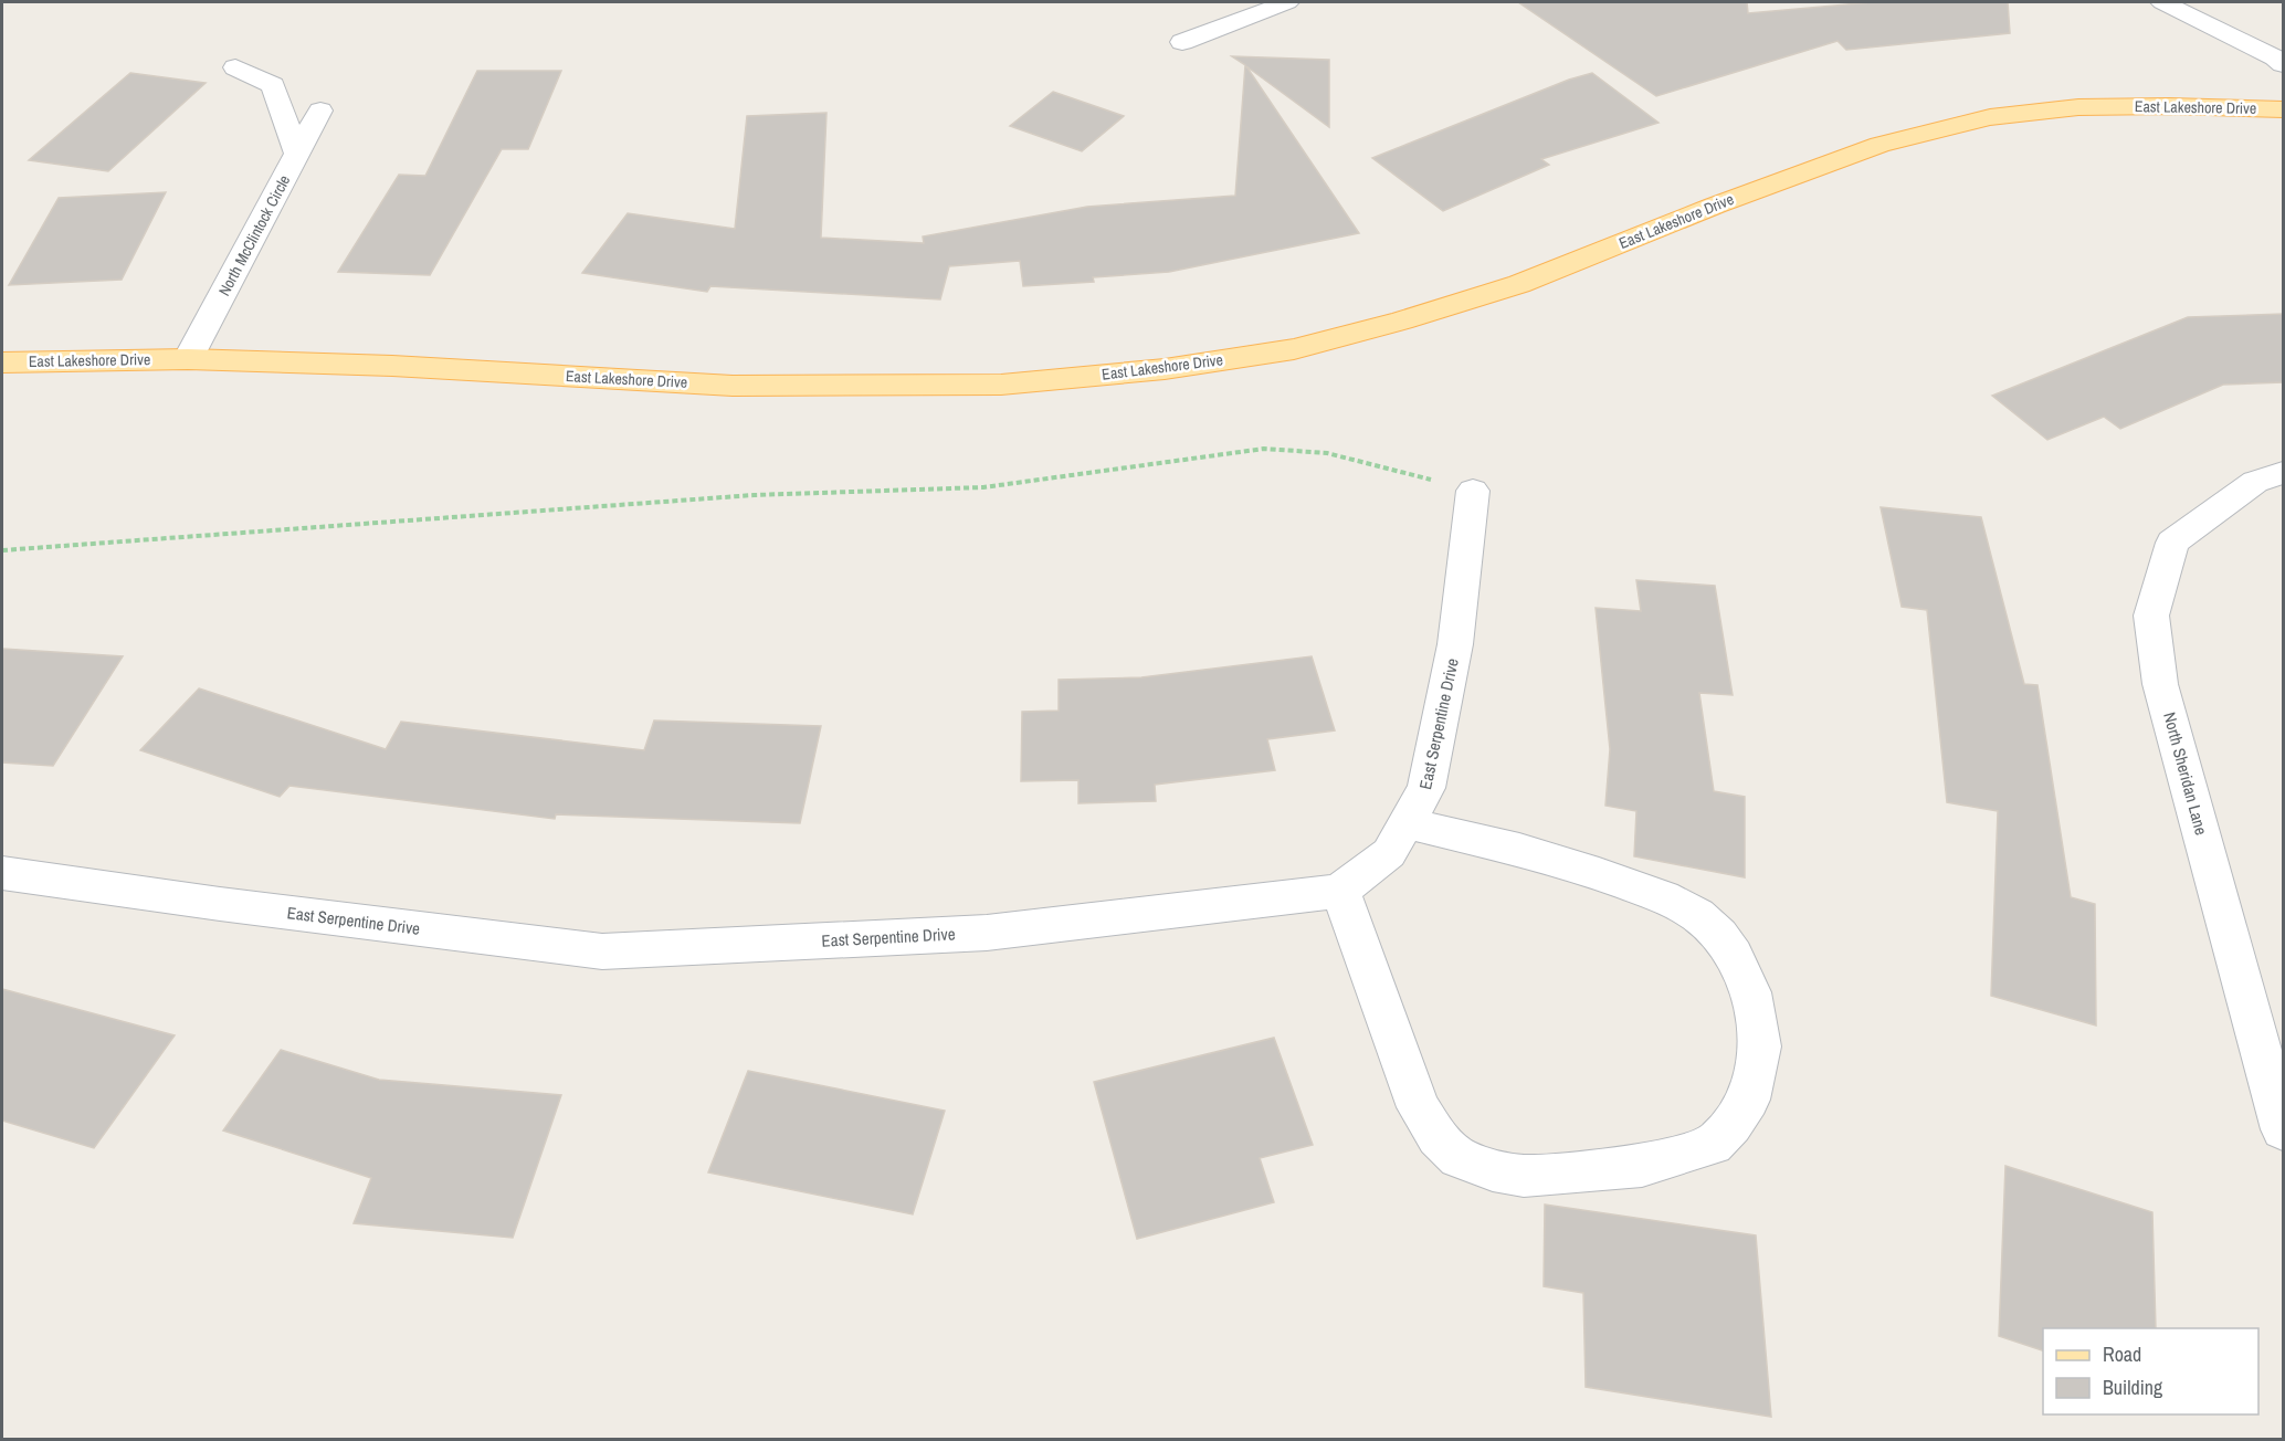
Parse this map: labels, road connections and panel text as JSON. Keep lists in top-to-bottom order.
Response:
{
  "streets": {
    "main road": ["East Lakeshore Drive"],
    "street": ["North McClintock Circle", "East Serpentine Drive", "North Sheridan Lane"]
  },
  "crossings": [
    ["East Lakeshore Drive", "North McClintock Circle"]
  ],
  "legend": ["Road", "Building"]
}
